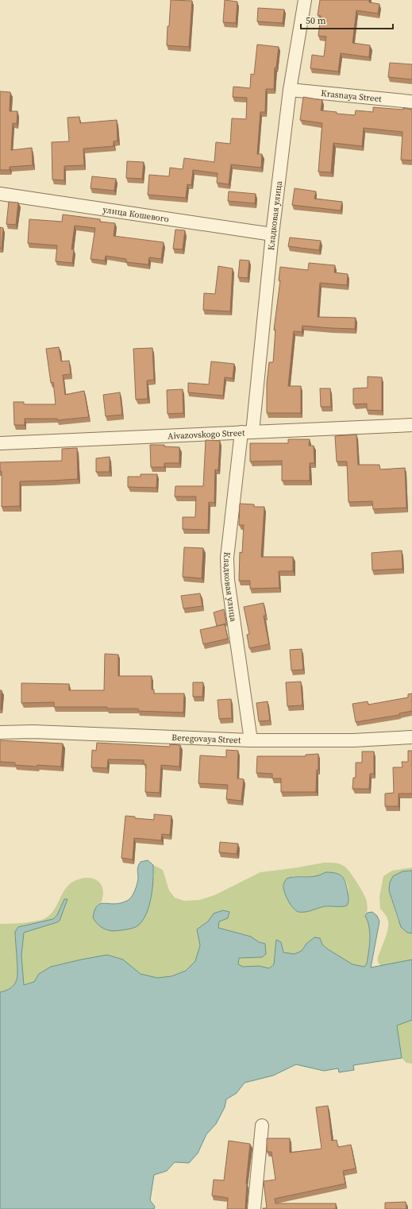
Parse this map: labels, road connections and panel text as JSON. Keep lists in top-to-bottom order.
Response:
{
  "streets": {
    "street": [
      "Krasnaya Street",
      "улица Кошевого",
      "Кладковая улица",
      "Aivazovskogo Street",
      "Beregovaya Street"
    ]
  },
  "crossings": [
    ["Krasnaya Street", "Кладковая улица"],
    ["улица Кошевого", "Кладковая улица"],
    ["Кладковая улица", "Aivazovskogo Street"],
    ["Кладковая улица", "Beregovaya Street"]
  ],
  "scale_bar": "50 m"
}
